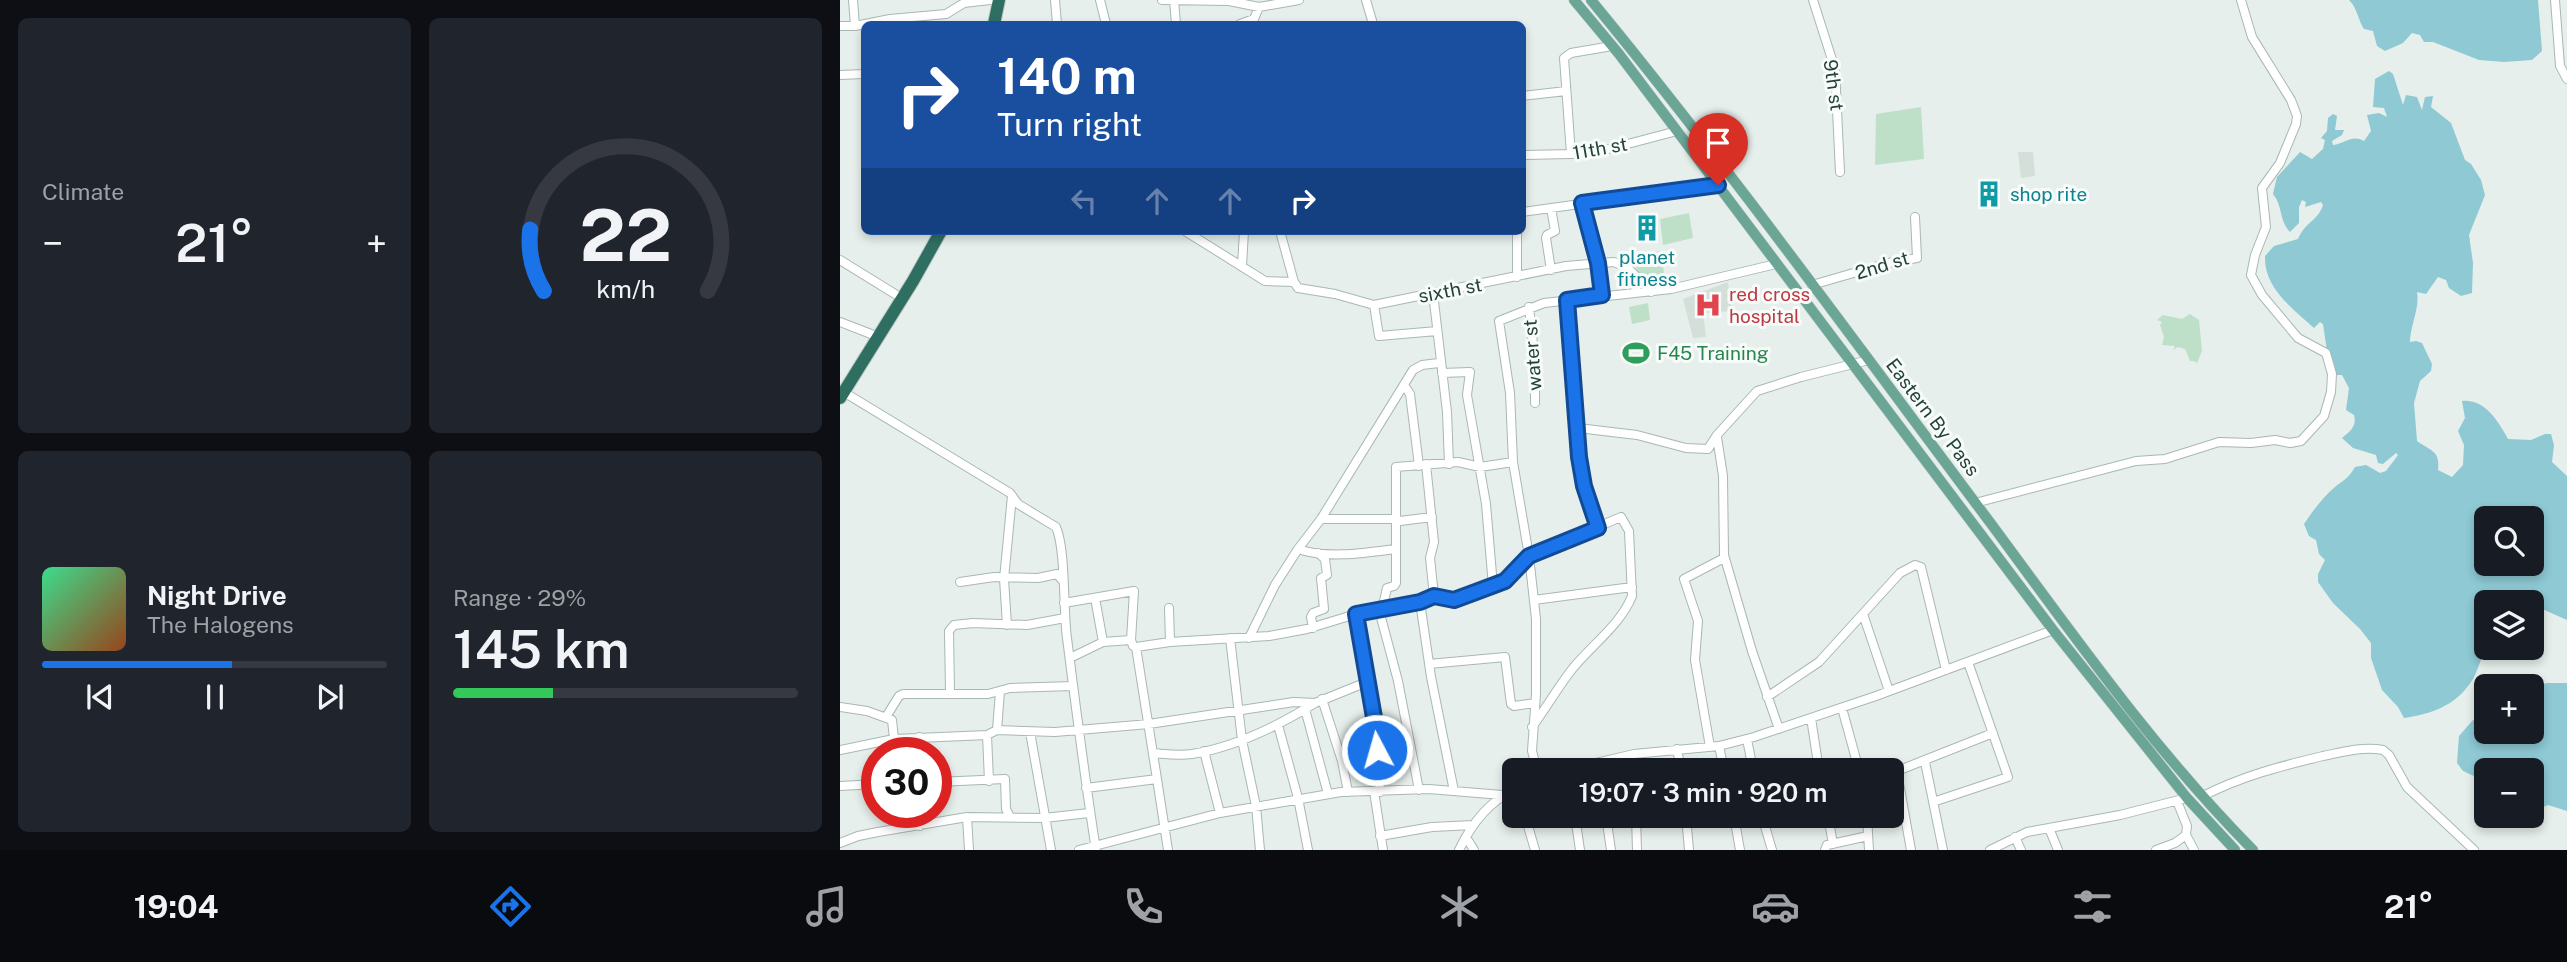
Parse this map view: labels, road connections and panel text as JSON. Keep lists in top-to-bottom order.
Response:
{
  "streets": {
    "main road": ["Eastern By Pass"],
    "street": [
      "9th st",
      "11th st",
      "2nd st",
      "sixth st",
      "water st"
    ]
  },
  "crossings": [
    ["11th st", "Eastern By Pass"],
    ["2nd st", "Eastern By Pass"]
  ],
  "places": {
    "building": ["shop rite", "planet fitness"],
    "hospital": ["red cross hospital"],
    "sports": ["F45 Training"]
  },
  "page": {
    "tile": [
      "Climate",
      ["Range · 29%", "145 km"]
    ],
    "turn": ["140 m", "Turn right"],
    "heat": ["−", "21°", "+"],
    "map_buttons": ["+", "−"],
    "song": ["Night Drive", "The Halogens"],
    "limit": "30",
    "trip": "19:07 · 3 min · 920 m",
    "tabs": ["19:04", "21°"],
    "gauge": ["22", "km/h"]
  }
}
